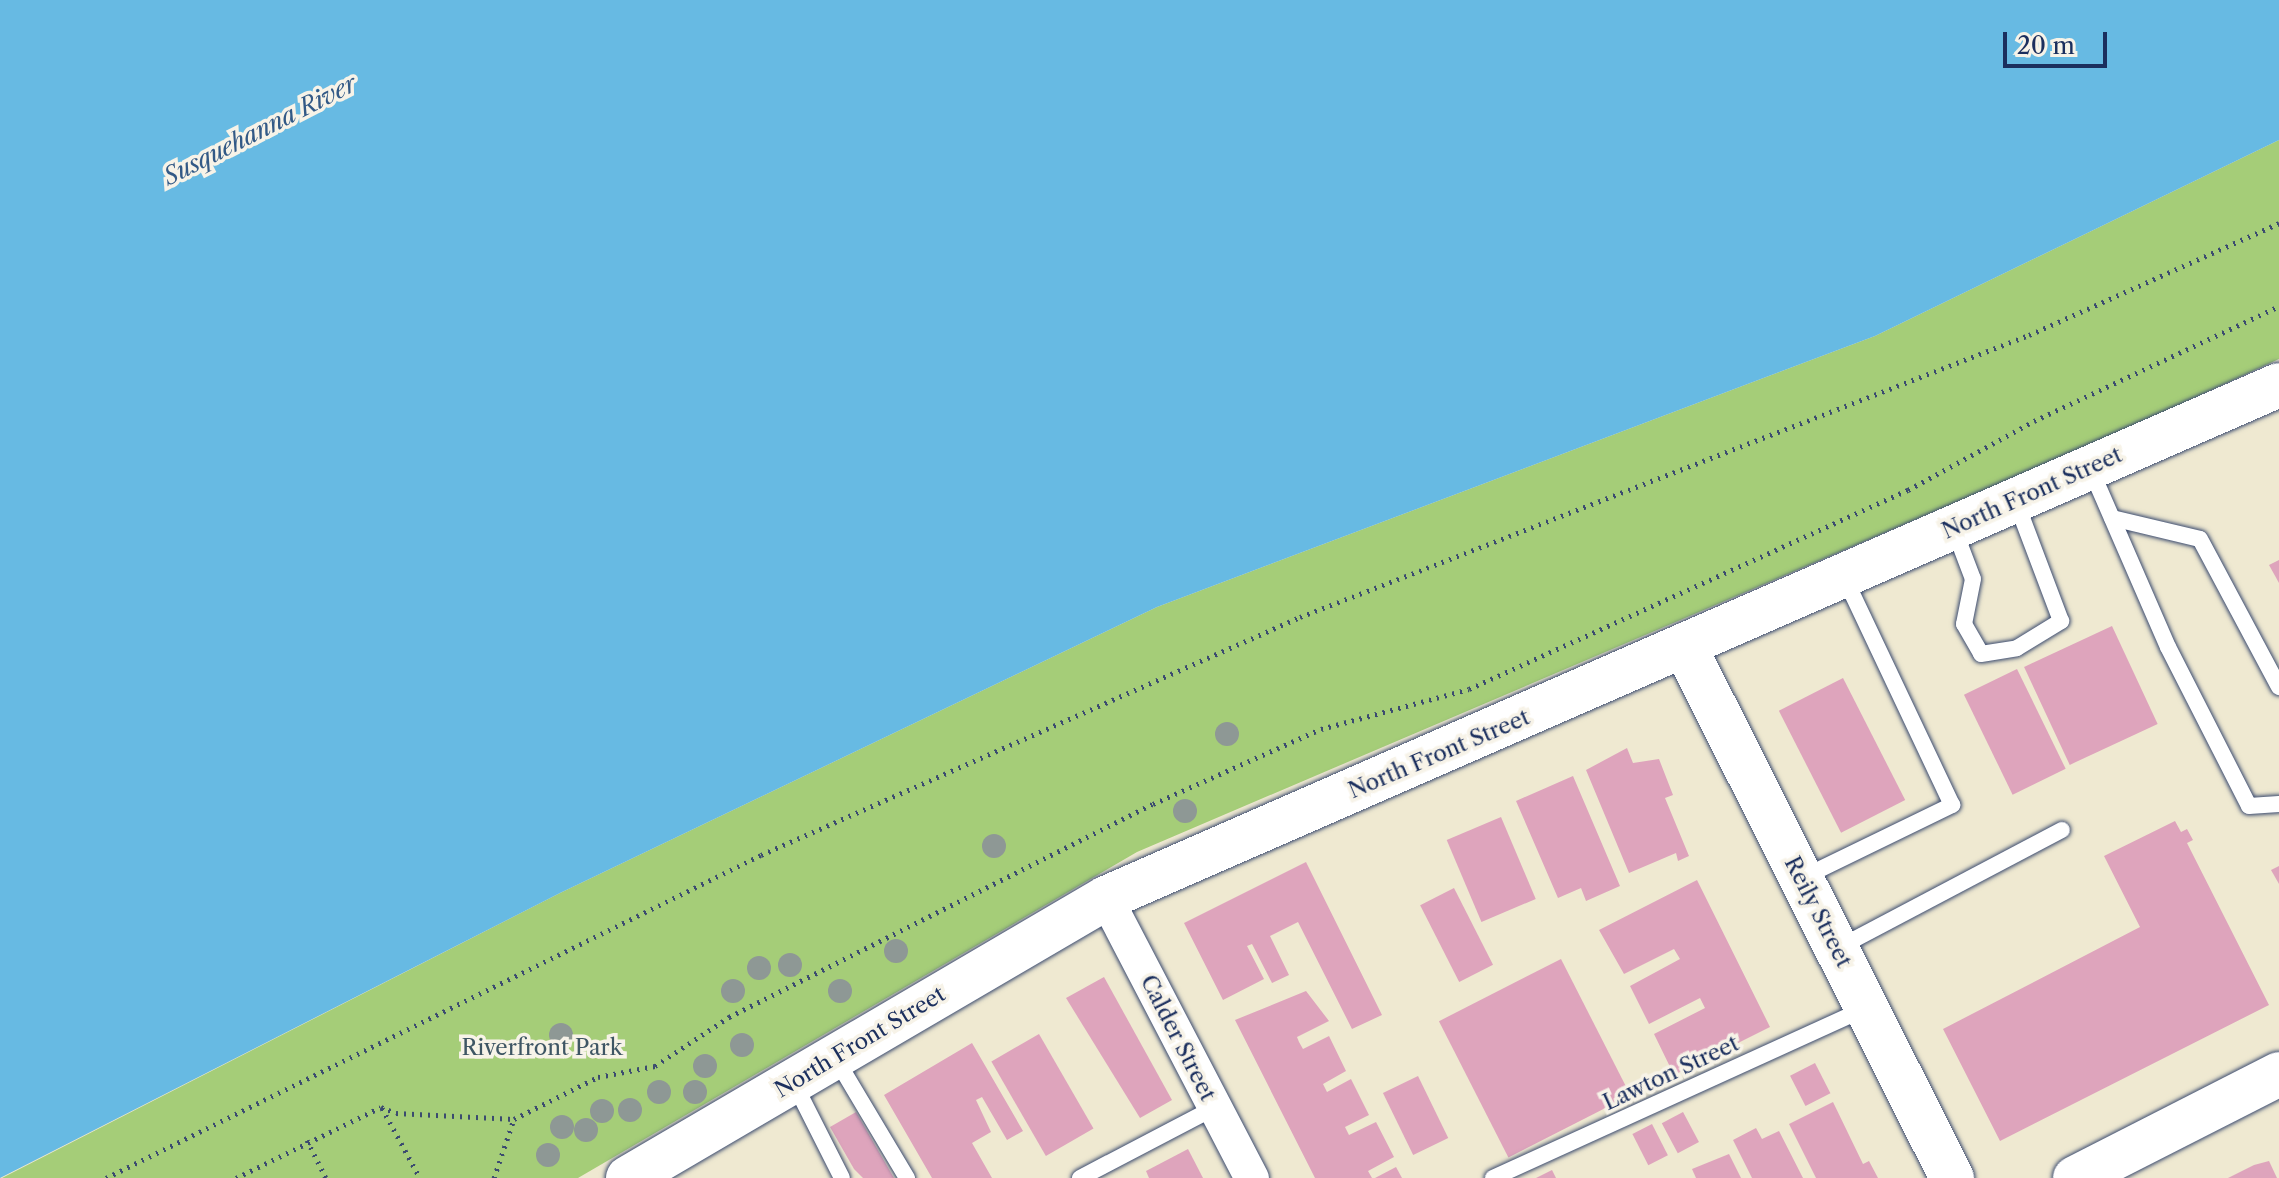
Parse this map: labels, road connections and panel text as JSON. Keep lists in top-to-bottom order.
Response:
{
  "streets": {
    "main road": ["North Front Street", "Reily Street"],
    "street": ["Calder Street"],
    "lane": ["Lawton Street"]
  },
  "crossings": [
    ["North Front Street", "Reily Street"],
    ["North Front Street", "Calder Street"],
    ["Reily Street", "Lawton Street"]
  ],
  "water": ["Susquehanna River"],
  "parks": ["Riverfront Park"],
  "scale_bar": "20 m"
}
